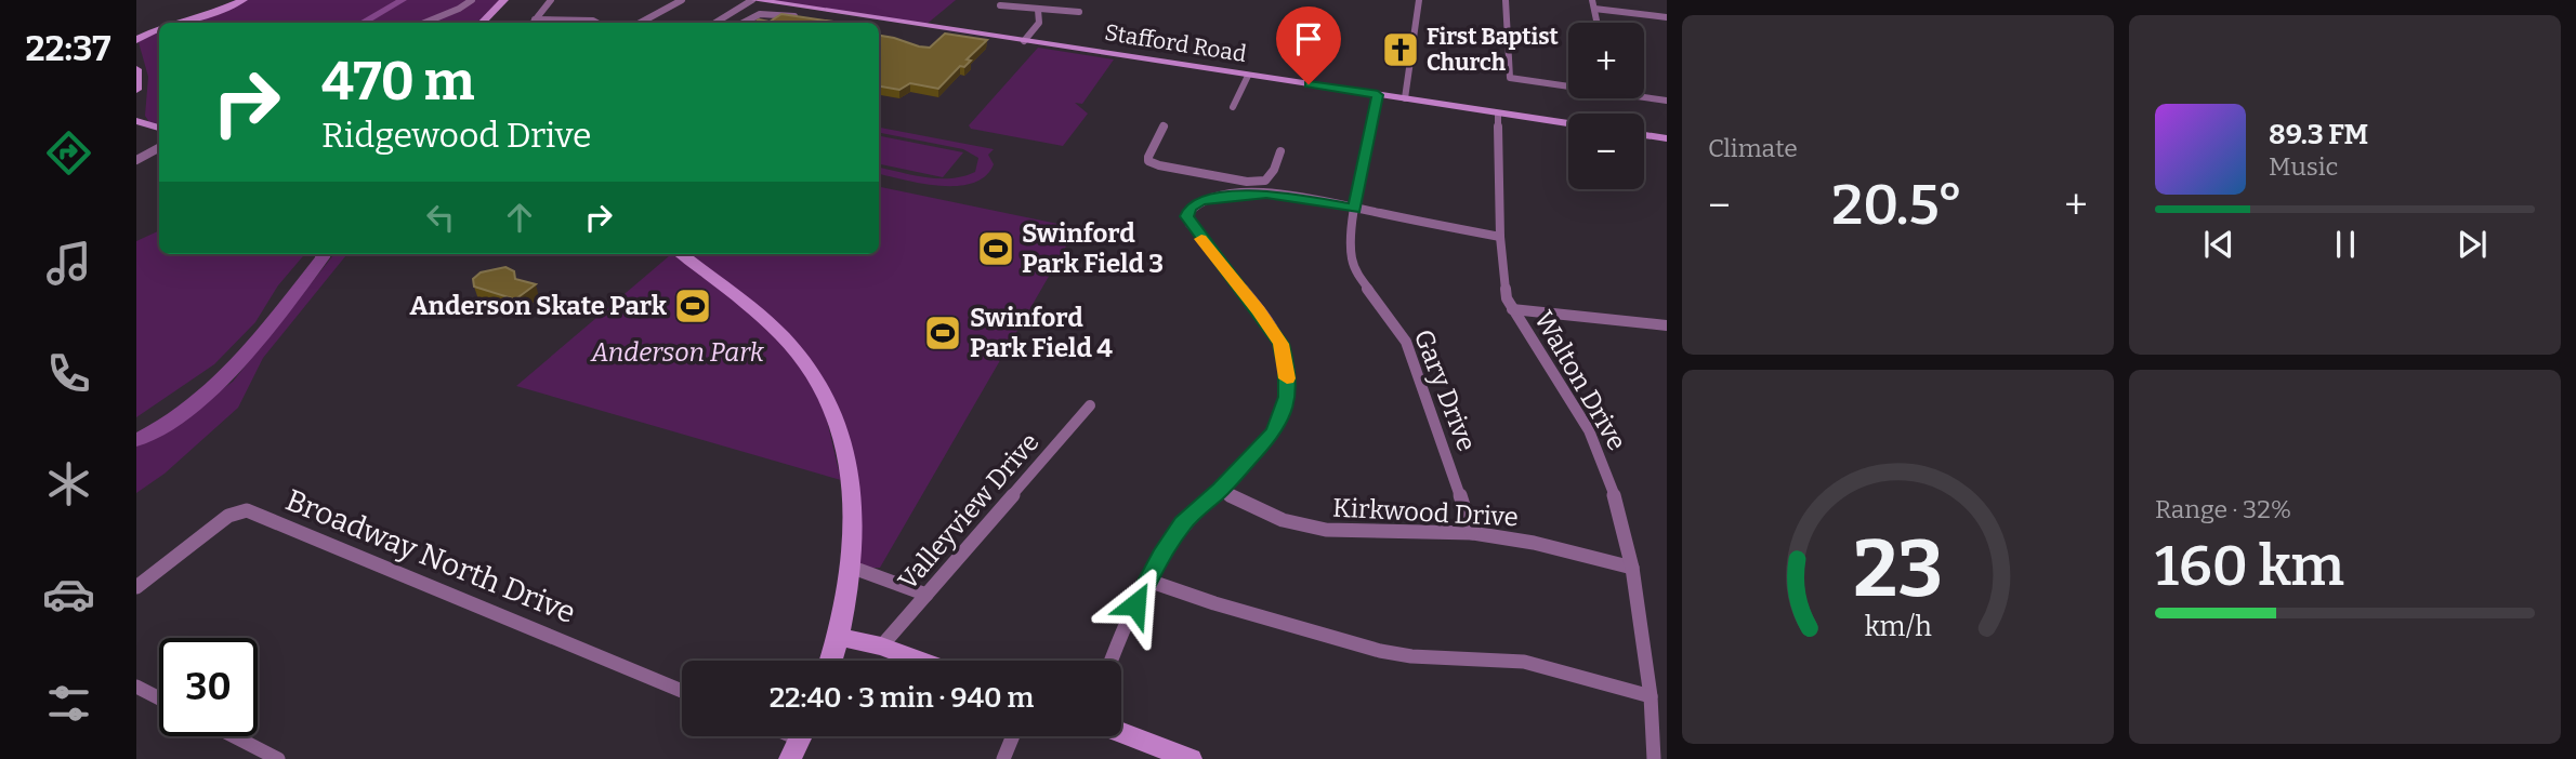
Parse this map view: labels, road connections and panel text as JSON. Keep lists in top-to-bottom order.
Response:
{
  "streets": {
    "street": [
      "Stafford Road",
      "Walton Drive",
      "Gary Drive",
      "Valleyview Drive",
      "Kirkwood Drive",
      "Broadway North Drive"
    ]
  },
  "crossings": [
    ["Stafford Road", "Walton Drive"],
    ["Stafford Road", "Gary Drive"],
    ["Walton Drive", "Kirkwood Drive"],
    ["Gary Drive", "Kirkwood Drive"]
  ],
  "parks": ["Anderson Park"],
  "places": {
    "church": ["First Baptist Church"],
    "sports": ["Swinford Park Field 3", "Anderson Skate Park", "Swinford Park Field 4"]
  },
  "page": {
    "tabs": "22:37",
    "tile": [
      "Climate",
      ["Range · 32%", "160 km"]
    ],
    "map_buttons": ["+", "−"],
    "turn": ["470 m", "Ridgewood Drive"],
    "song": ["89.3 FM", "Music"],
    "heat": ["−", "20.5°", "+"],
    "limit": "30",
    "trip": "22:40 · 3 min · 940 m",
    "gauge": ["23", "km/h"]
  }
}
